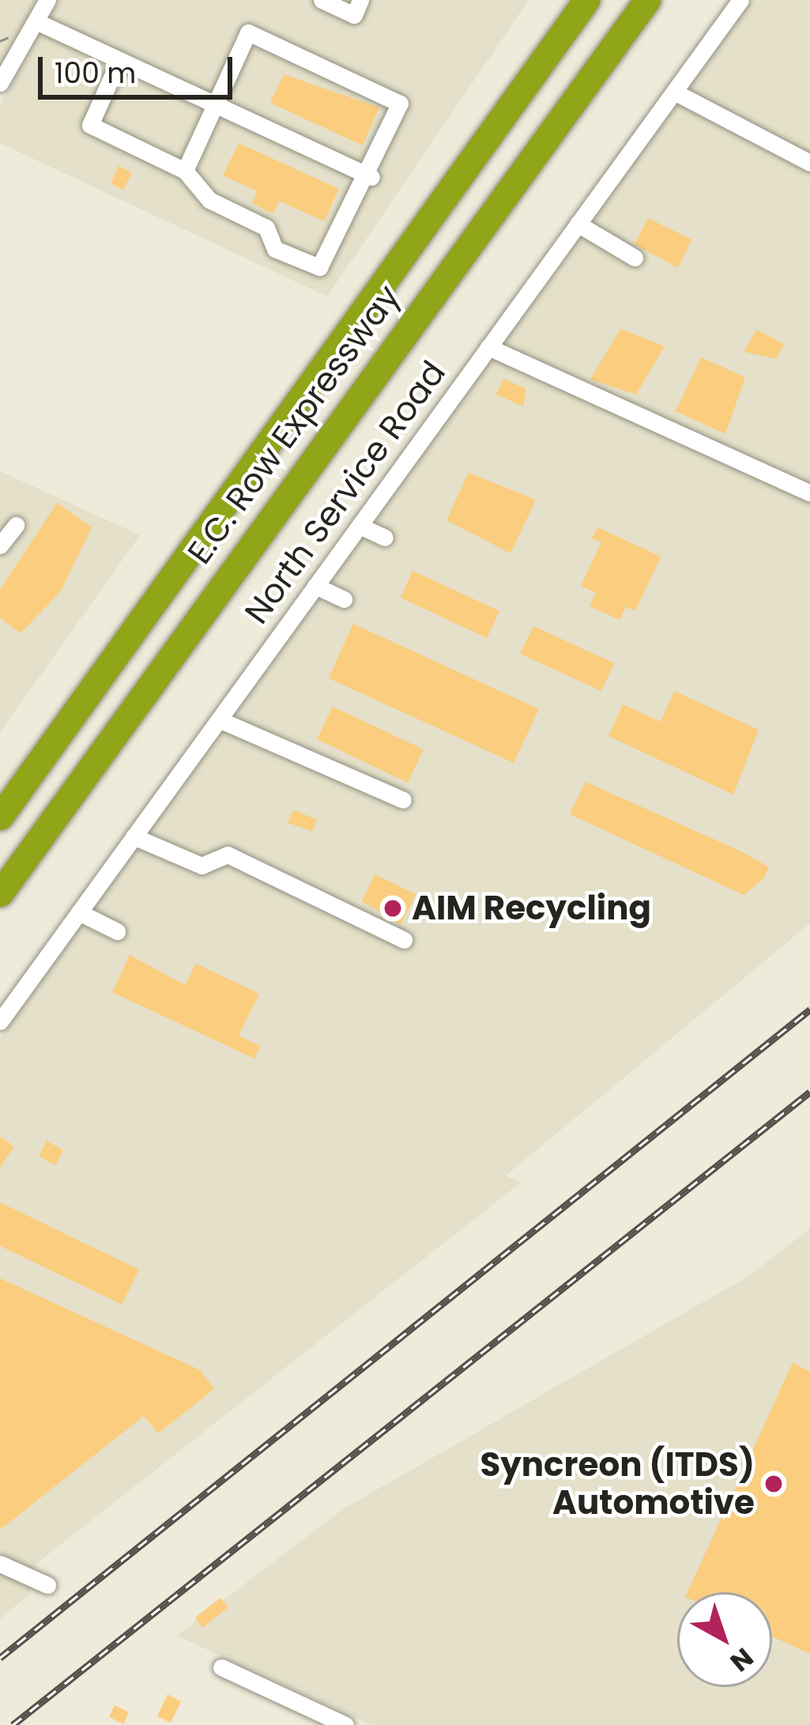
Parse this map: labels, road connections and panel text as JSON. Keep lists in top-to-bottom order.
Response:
{
  "streets": {
    "highway": ["E.C. Row Expressway"],
    "street": ["North Service Road"]
  },
  "places": ["AIM Recycling", "Syncreon (ITDS) Automotive"],
  "scale_bar": "100 m",
  "north": "bottom right"
}
